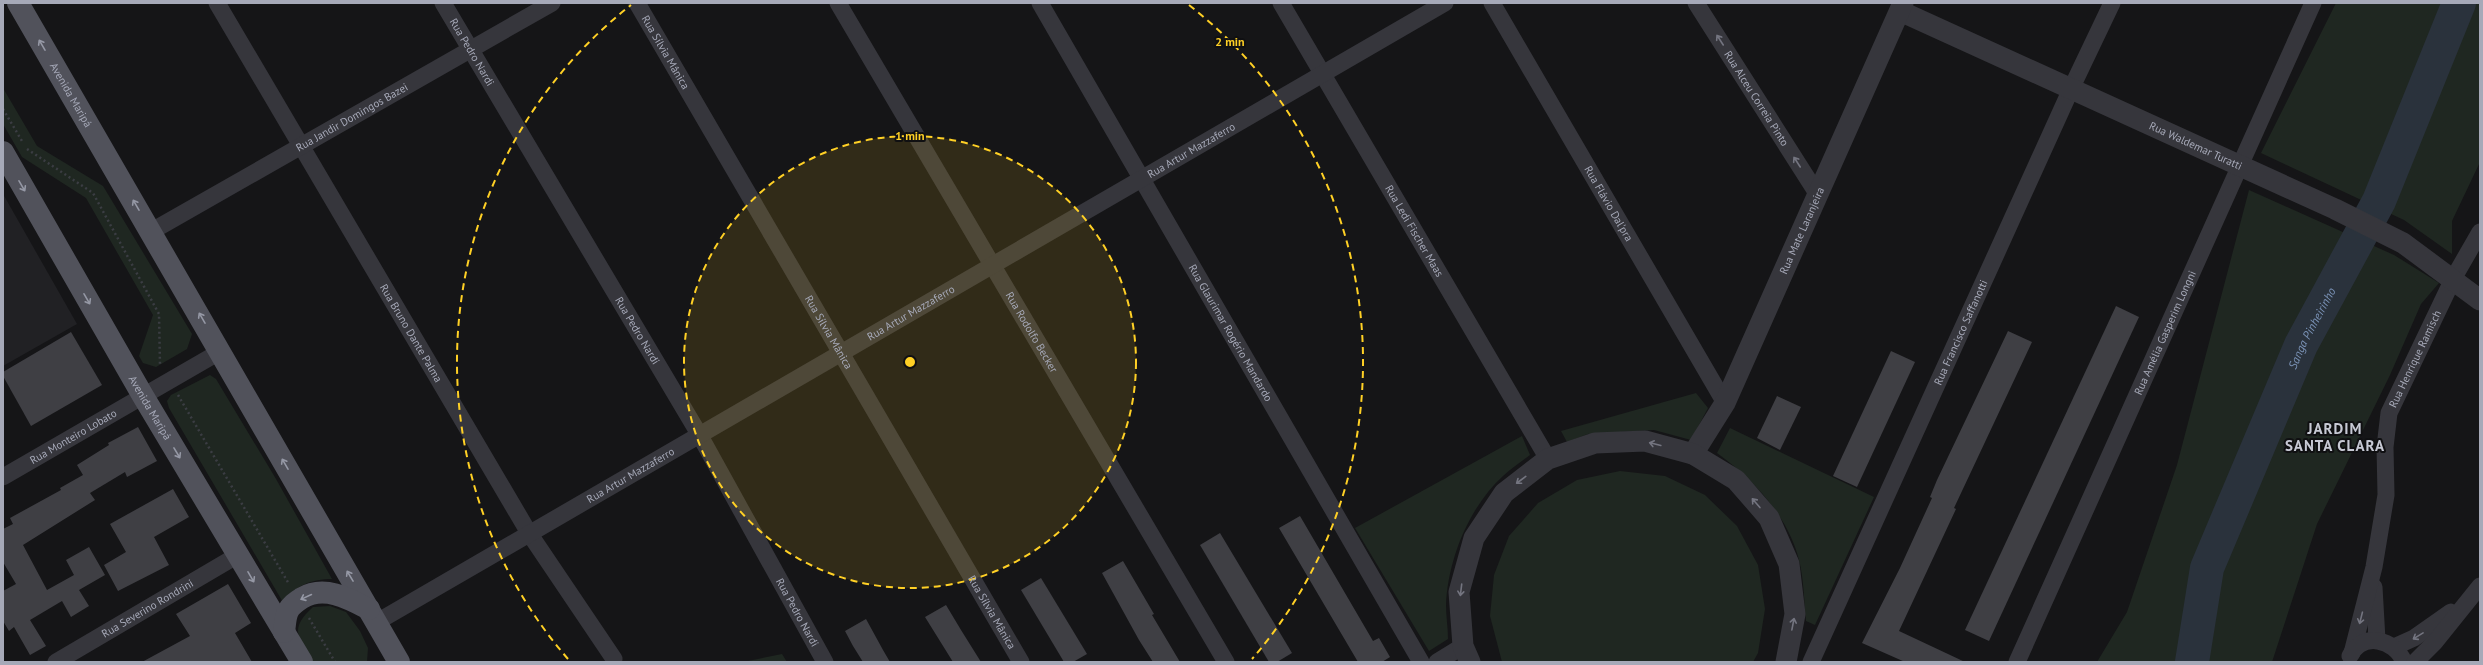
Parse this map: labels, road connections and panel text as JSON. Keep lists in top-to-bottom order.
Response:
{
  "streets": {
    "main road": ["Avenida Maripá"],
    "street": [
      "Rua Pedro Nardi",
      "Rua Sílvia Mânica",
      "Rua Alceu Correia Pinto",
      "Rua Jandir Domingos Bazei",
      "Rua Waldemar Turatti",
      "Rua Artur Mazzaferro",
      "Rua Flávio Dal'pra",
      "Rua Mate Laranjeira",
      "Rua Ledi Fischer Maas",
      "Rua Francisco Saffanotti",
      "Rua Amélia Gasperim Longni",
      "Rua Rodolfo Becker",
      "Rua Glaurimar Rogério Mandardo",
      "Rua Bruno Dante Palma",
      "Rua Henrique Ramisch",
      "Rua Monteiro Lobato",
      "Rua Severino Rondrini"
    ]
  },
  "crossings": [
    ["Rua Pedro Nardi", "Rua Jandir Domingos Bazei"],
    ["Rua Pedro Nardi", "Rua Artur Mazzaferro"],
    ["Rua Sílvia Mânica", "Rua Artur Mazzaferro"],
    ["Avenida Maripá", "Rua Jandir Domingos Bazei"],
    ["Avenida Maripá", "Rua Artur Mazzaferro"],
    ["Avenida Maripá", "Rua Monteiro Lobato"],
    ["Avenida Maripá", "Rua Severino Rondrini"],
    ["Rua Alceu Correia Pinto", "Rua Mate Laranjeira"],
    ["Rua Jandir Domingos Bazei", "Rua Bruno Dante Palma"],
    ["Rua Waldemar Turatti", "Rua Mate Laranjeira"],
    ["Rua Waldemar Turatti", "Rua Francisco Saffanotti"],
    ["Rua Waldemar Turatti", "Rua Amélia Gasperim Longni"],
    ["Rua Waldemar Turatti", "Rua Henrique Ramisch"],
    ["Rua Artur Mazzaferro", "Rua Ledi Fischer Maas"],
    ["Rua Artur Mazzaferro", "Rua Rodolfo Becker"],
    ["Rua Artur Mazzaferro", "Rua Glaurimar Rogério Mandardo"],
    ["Rua Artur Mazzaferro", "Rua Bruno Dante Palma"],
    ["Rua Flávio Dal'pra", "Rua Mate Laranjeira"]
  ],
  "one_way": ["Rua Alceu Correia Pinto"],
  "districts": ["JARDIM SANTA CLARA"],
  "water": ["Sanga Pinheirinho"],
  "rings": ["2 min", "1 min"]
}
